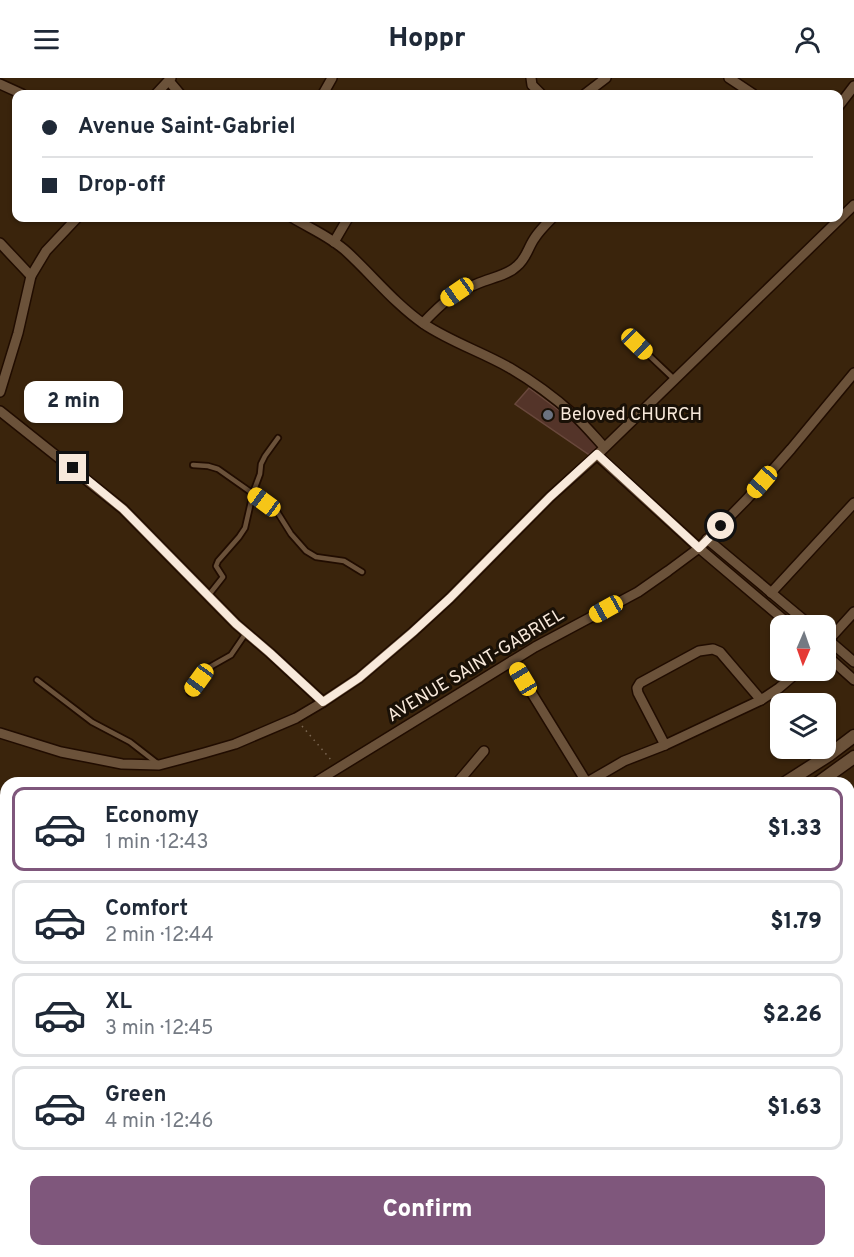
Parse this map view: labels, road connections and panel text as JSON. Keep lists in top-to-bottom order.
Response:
{
  "streets": {
    "street": ["AVENUE SAINT-GABRIEL"]
  },
  "places": ["Beloved CHURCH"],
  "north": "bottom",
  "page": {
    "header": "Hoppr",
    "banner": ["Avenue Saint-Gabriel", "Drop-off"],
    "bubble": "2 min",
    "list": [
      {
        "name": "Economy",
        "note": "1 min · 12:43",
        "value": "$1.33"
      },
      {
        "name": "Comfort",
        "note": "2 min · 12:44",
        "value": "$1.79"
      },
      {
        "name": "XL",
        "note": "3 min · 12:45",
        "value": "$2.26"
      },
      {
        "name": "Green",
        "note": "4 min · 12:46",
        "value": "$1.63"
      }
    ],
    "buttons": "Confirm"
  }
}
